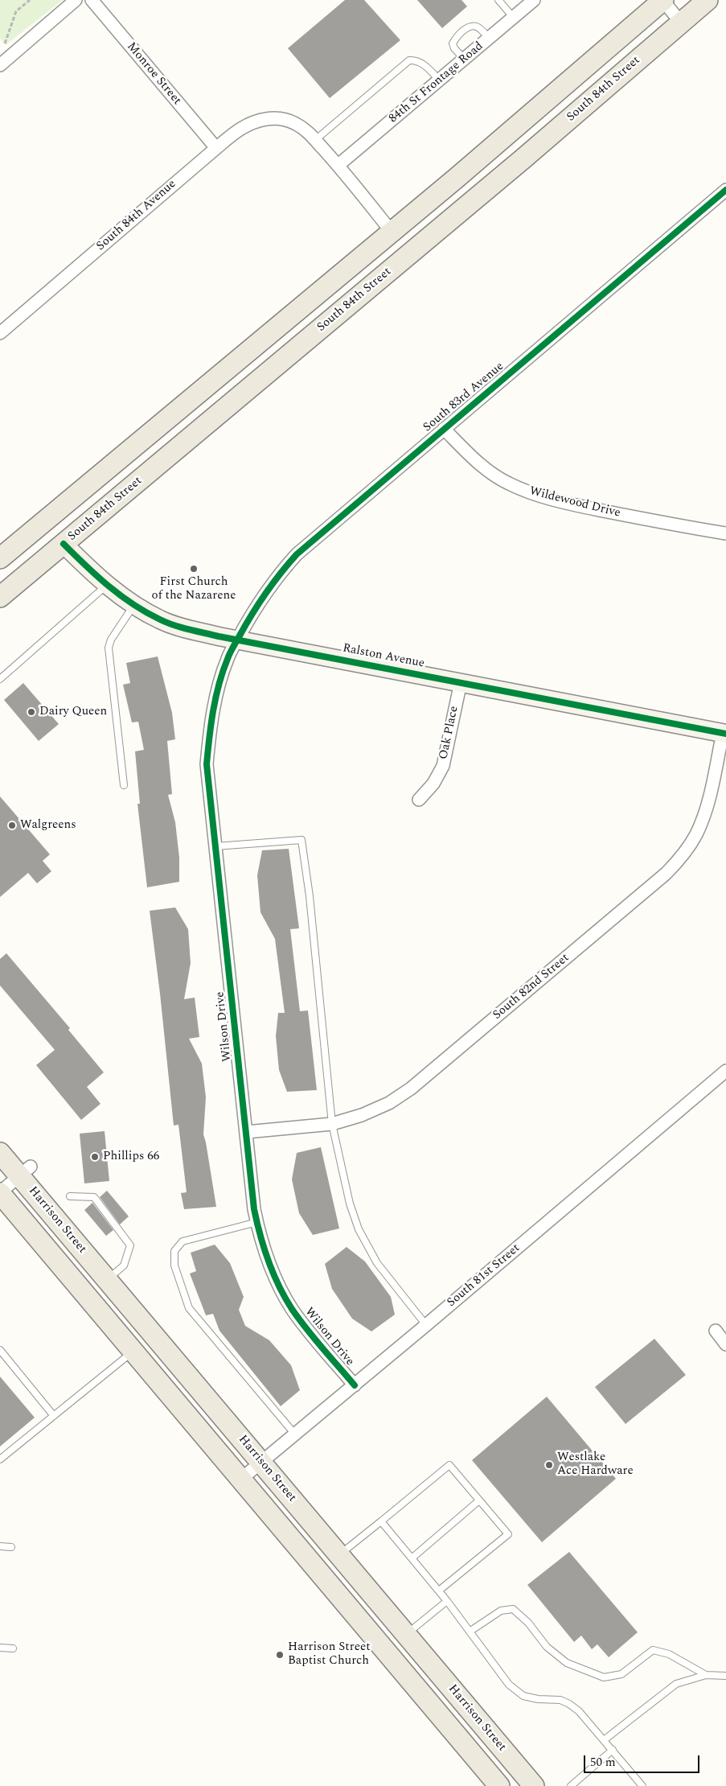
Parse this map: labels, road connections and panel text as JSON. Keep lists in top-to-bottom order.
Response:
{
  "streets": {
    "main road": ["South 84th Street", "Harrison Street"],
    "street": [
      "Monroe Street",
      "84th St Frontage Road",
      "South 84th Avenue",
      "South 83rd Avenue",
      "Wildewood Drive",
      "Ralston Avenue",
      "Oak Place",
      "South 82nd Street",
      "Wilson Drive",
      "South 81st Street"
    ]
  },
  "crossings": [
    ["Monroe Street", "South 84th Avenue"],
    ["South 84th Street", "Ralston Avenue"],
    ["South 83rd Avenue", "Wildewood Drive"],
    ["South 83rd Avenue", "Ralston Avenue"],
    ["South 83rd Avenue", "Wilson Drive"],
    ["Ralston Avenue", "Oak Place"],
    ["Ralston Avenue", "South 82nd Street"],
    ["Ralston Avenue", "Wilson Drive"],
    ["South 82nd Street", "Wilson Drive"],
    ["Wilson Drive", "South 81st Street"],
    ["Harrison Street", "South 81st Street"]
  ],
  "places": [
    "First Church of the Nazarene",
    "Dairy Queen",
    "Walgreens",
    "Phillips 66",
    "Westlake Ace Hardware",
    "Harrison Street Baptist Church"
  ],
  "scale_bar": "50 m"
}
